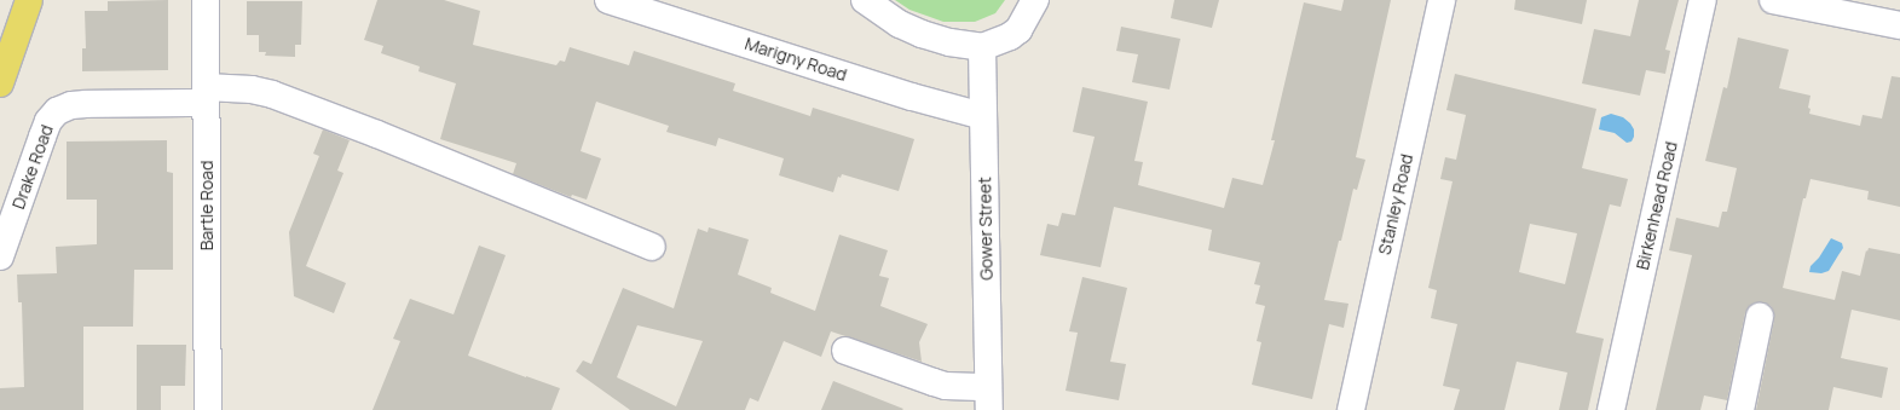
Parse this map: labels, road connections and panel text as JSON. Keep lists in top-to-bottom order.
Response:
{
  "streets": {
    "street": [
      "Marigny Road",
      "Drake Road",
      "Stanley Road",
      "Bartle Road",
      "Birkenhead Road",
      "Gower Street"
    ]
  },
  "crossings": [
    ["Marigny Road", "Gower Street"],
    ["Drake Road", "Bartle Road"]
  ]
}
